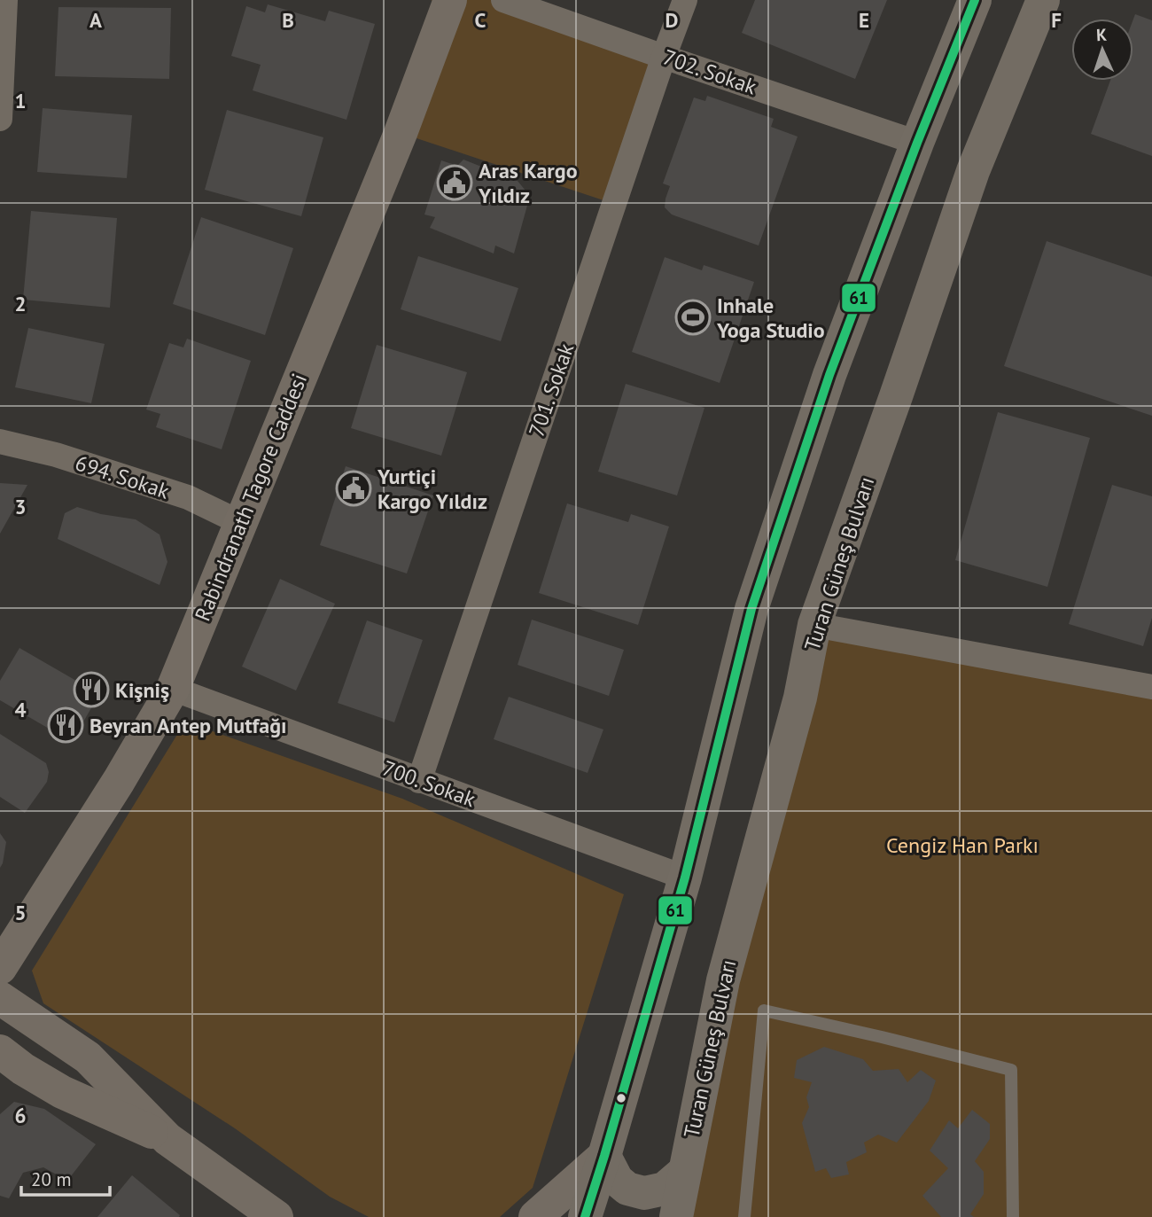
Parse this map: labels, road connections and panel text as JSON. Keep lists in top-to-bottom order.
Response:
{
  "streets": {
    "main road": ["Rabindranath Tagore Caddesi", "Turan Güneş Bulvarı"],
    "street": [
      "702. Sokak",
      "701. Sokak",
      "694. Sokak",
      "700. Sokak"
    ]
  },
  "crossings": [
    ["702. Sokak", "701. Sokak"],
    ["701. Sokak", "700. Sokak"],
    ["694. Sokak", "Rabindranath Tagore Caddesi"],
    ["Rabindranath Tagore Caddesi", "700. Sokak"]
  ],
  "parks": ["Cengiz Han Parkı"],
  "places": {
    "public building": ["Aras Kargo Yıldız", "Yurtiçi Kargo Yıldız"],
    "sports": ["Inhale Yoga Studio"],
    "restaurant": ["Kişniş", "Beyran Antep Mutfağı"]
  },
  "lines": ["transit line 61"],
  "scale_bar": "20 m",
  "north": "top",
  "grid": {
    "columns": [
      "A",
      "B",
      "C",
      "D",
      "E",
      "F"
    ],
    "rows": [
      "1",
      "2",
      "3",
      "4",
      "5",
      "6"
    ]
  }
}
